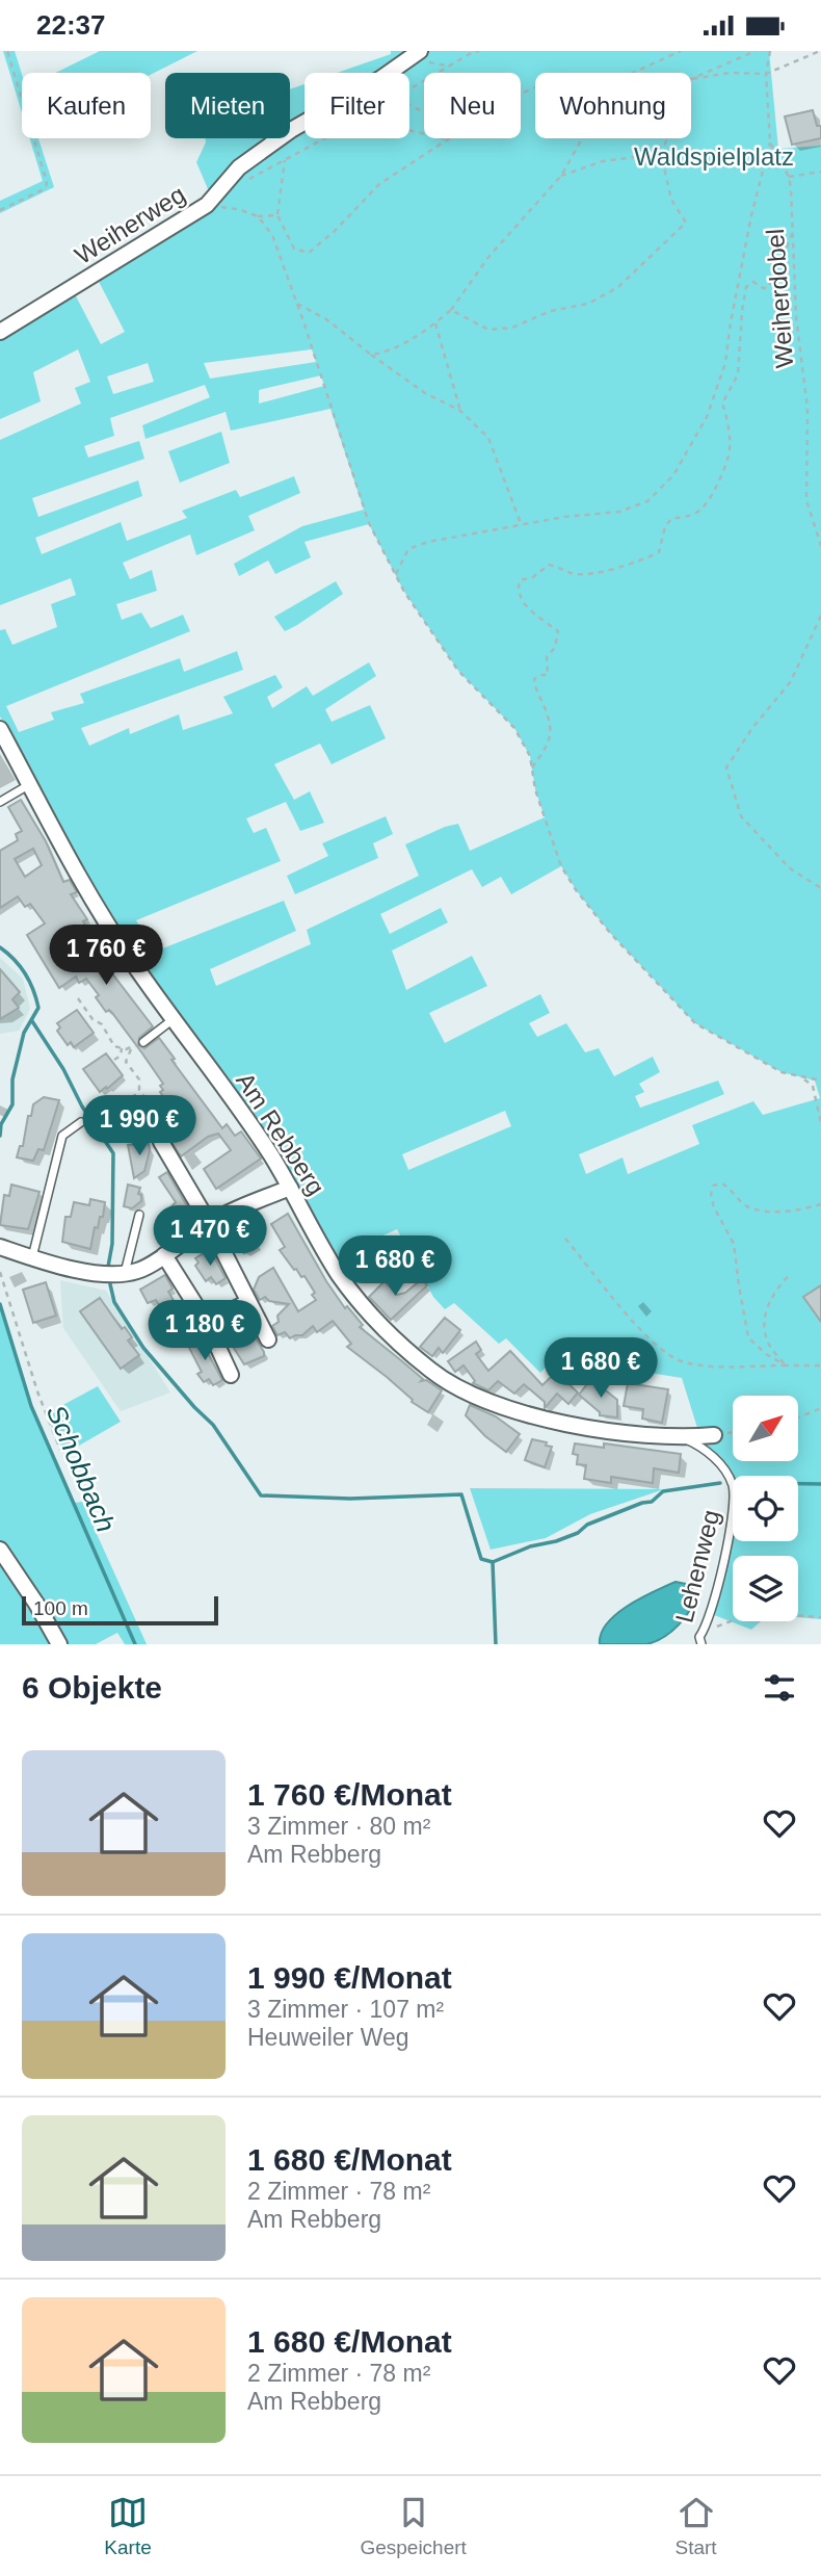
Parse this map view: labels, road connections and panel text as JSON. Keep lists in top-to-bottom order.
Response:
{
  "streets": {
    "street": ["Weiherweg", "Am Rebberg"],
    "lane": ["Lehenweg"],
    "path": ["Weiherdobel"]
  },
  "crossings": [
    ["Am Rebberg", "Lehenweg"]
  ],
  "water": ["Schobbach"],
  "parks": ["Waldspielplatz"],
  "scale_bar": "100 m",
  "north": "top right",
  "page": {
    "status": "22:37",
    "chip": [
      "Kaufen",
      "Mieten",
      "Filter",
      "Neu",
      "Wohnung"
    ],
    "price": [
      "1 760 €",
      "1 990 €",
      "1 470 €",
      "1 680 €",
      "1 180 €",
      "1 680 €"
    ],
    "scale": "100 m",
    "heading": "6 Objekte",
    "list": [
      {
        "name": "1 760 €/Monat",
        "note": "3 Zimmer · 80 m² · Am Rebberg"
      },
      {
        "name": "1 990 €/Monat",
        "note": "3 Zimmer · 107 m² · Heuweiler Weg"
      },
      {
        "name": "1 680 €/Monat",
        "note": "2 Zimmer · 78 m² · Am Rebberg"
      },
      {
        "name": "1 680 €/Monat",
        "note": "2 Zimmer · 78 m² · Am Rebberg"
      }
    ],
    "tabs": ["Karte", "Gespeichert", "Start"]
  }
}
